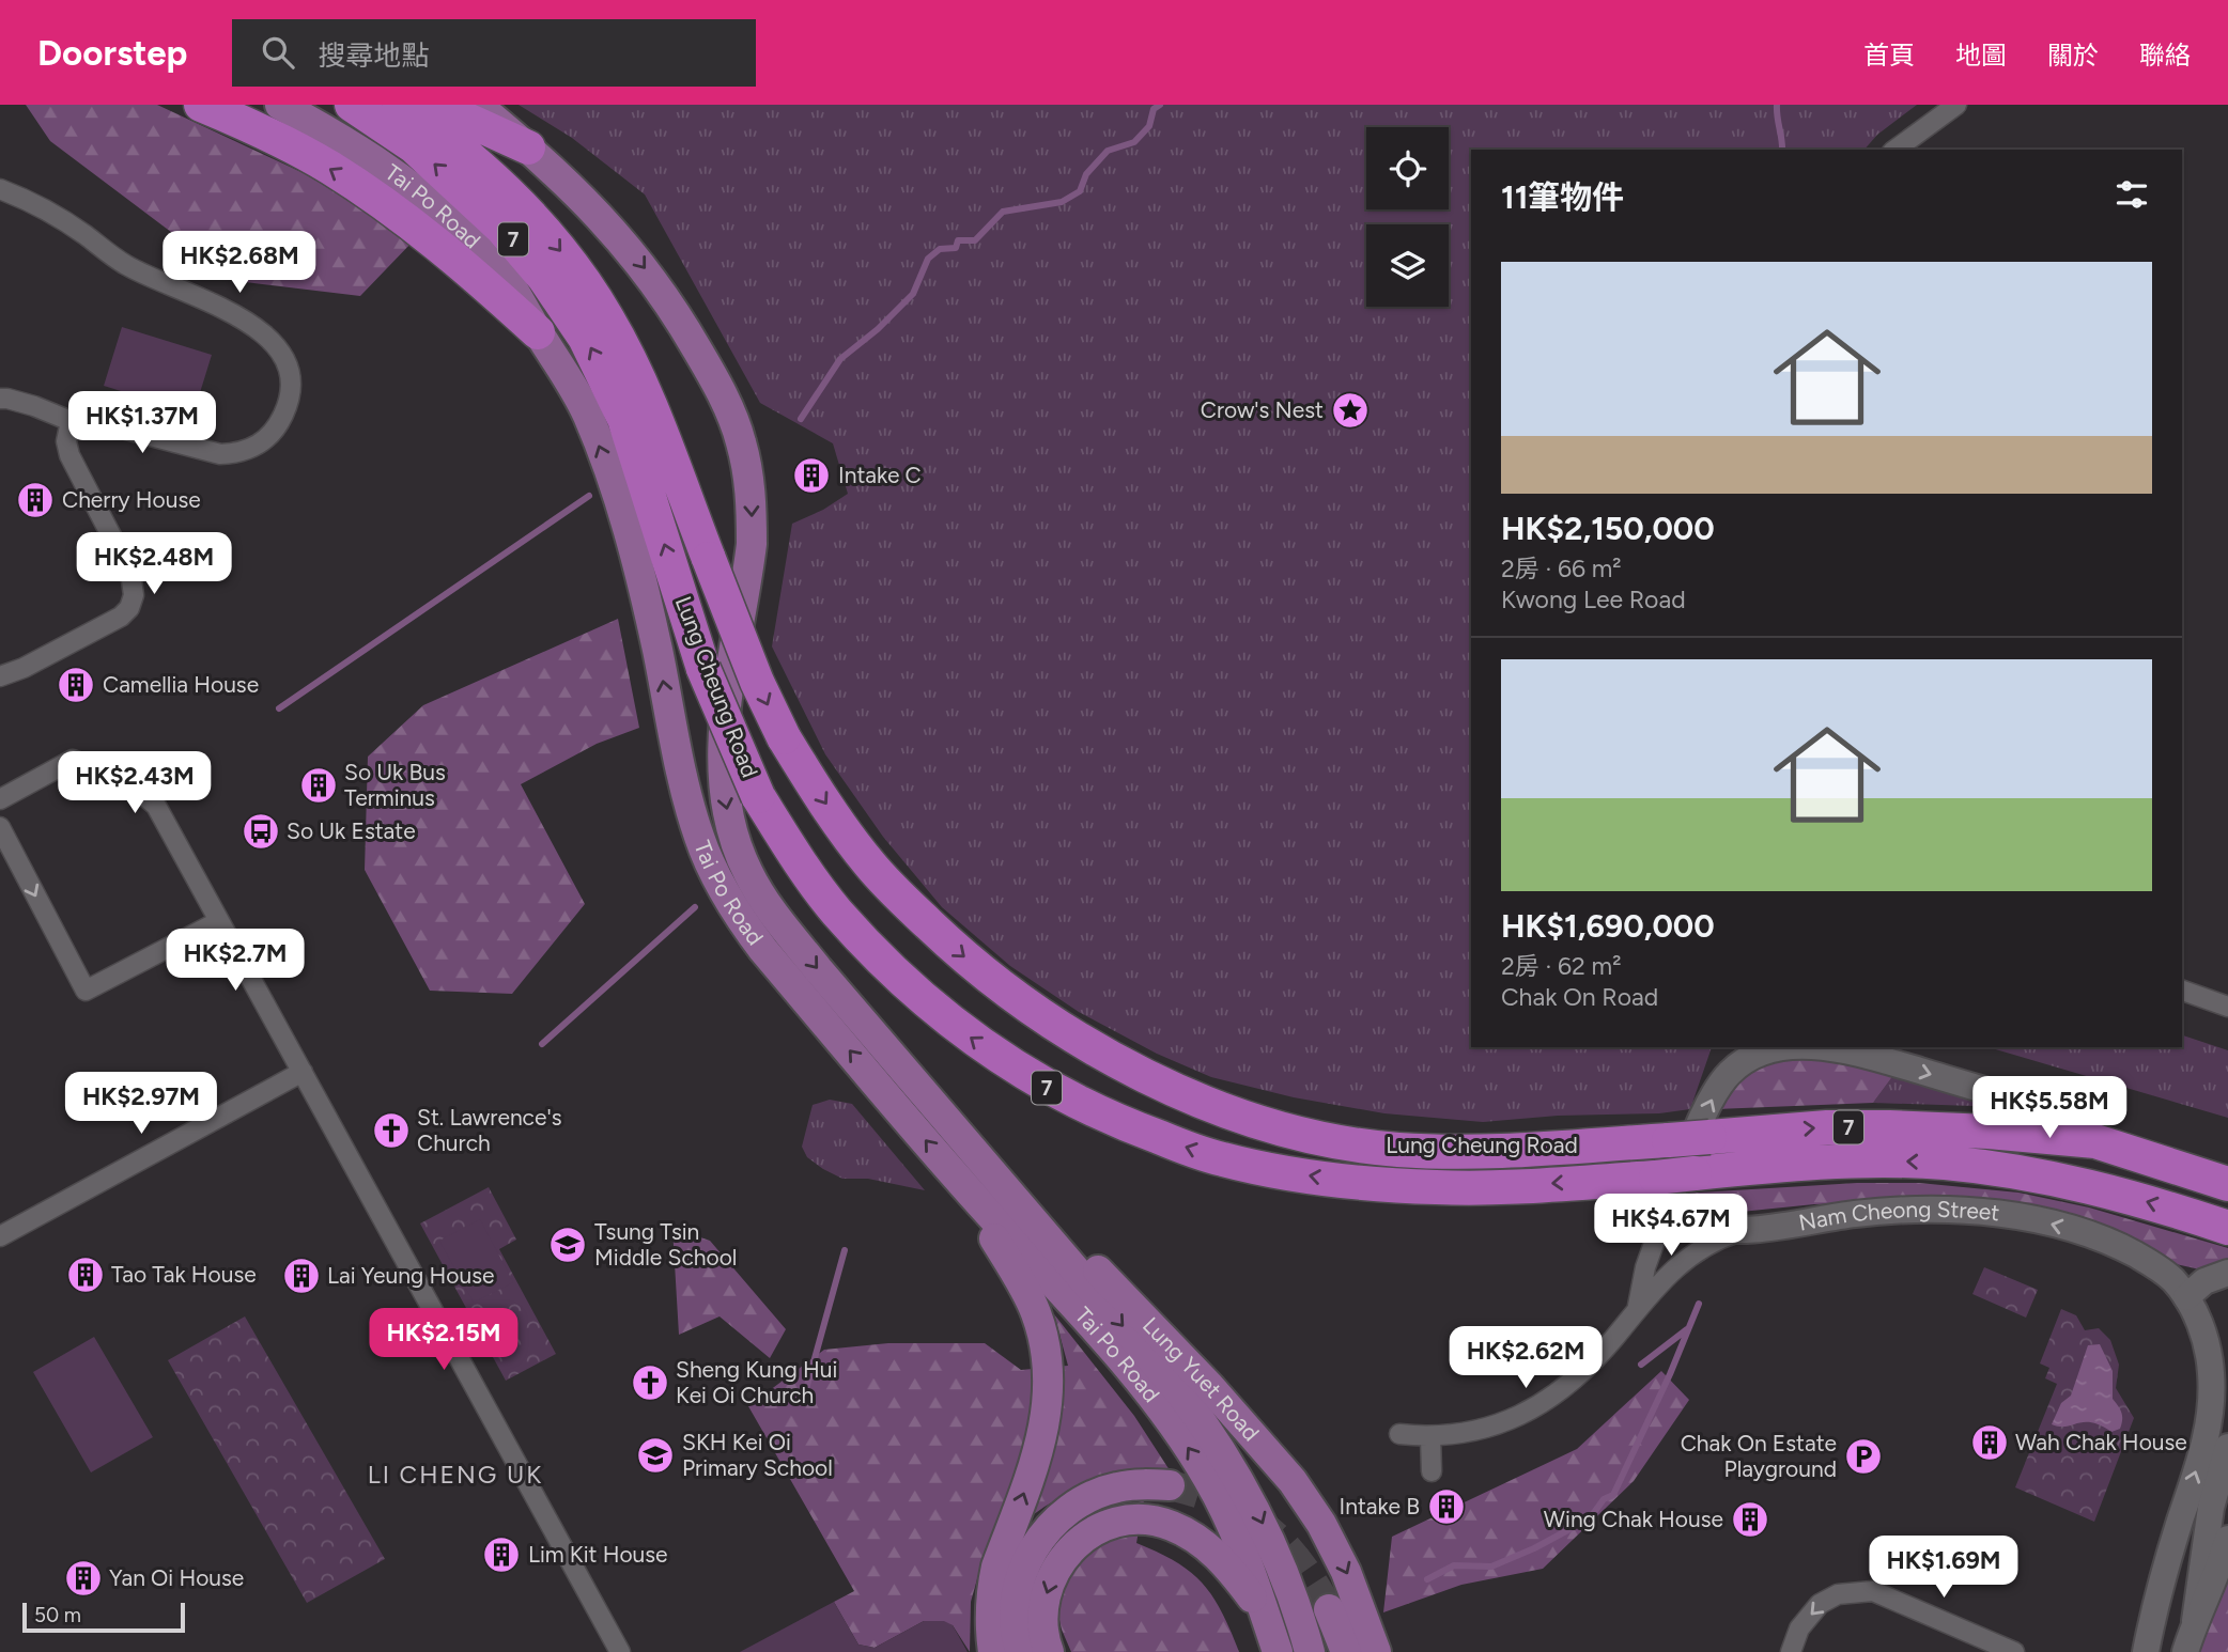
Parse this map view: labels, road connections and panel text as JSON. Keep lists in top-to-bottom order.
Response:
{
  "streets": {
    "highway": ["7", "Lung Cheung Road"],
    "main road": ["Tai Po Road", "Nam Cheong Street", "Lung Yuet Road"]
  },
  "crossings": [
    ["Tai Po Road", "Lung Yuet Road"],
    ["Lung Cheung Road", "Nam Cheong Street"]
  ],
  "one_way": ["Lung Yuet Road"],
  "districts": ["LI CHENG UK"],
  "places": {
    "place": ["Crow's Nest"],
    "building": [
      "Intake C",
      "Cherry House",
      "Camellia House",
      "So Uk Bus Terminus",
      "Tao Tak House",
      "Lai Yeung House",
      "Wah Chak House",
      "Intake B",
      "Wing Chak House",
      "Lim Kit House",
      "Yan Oi House"
    ],
    "bus stop": ["So Uk Estate"],
    "church": ["St. Lawrence's Church", "Sheng Kung Hui Kei Oi Church"],
    "school or university": ["Tsung Tsin Middle School", "SKH Kei Oi Primary School"],
    "parking": ["Chak On Estate Playground"]
  },
  "scale_bar": "50 m",
  "page": {
    "header": "Doorstep",
    "search": "搜尋地點",
    "nav": [
      "首頁",
      "地圖",
      "關於",
      "聯絡"
    ],
    "heading": "11筆物件",
    "price": [
      "HK$2.68M",
      "HK$1.37M",
      "HK$2.48M",
      "HK$2.43M",
      "HK$2.7M",
      "HK$2.97M",
      "HK$5.58M",
      "HK$4.67M",
      "HK$2.15M",
      "HK$2.62M",
      "HK$1.69M"
    ],
    "list": [
      {
        "name": "HK$2,150,000",
        "note": "2房 · 66 m² · Kwong Lee Road"
      },
      {
        "name": "HK$1,690,000",
        "note": "2房 · 62 m² · Chak On Road"
      }
    ],
    "scale": "50 m"
  }
}
